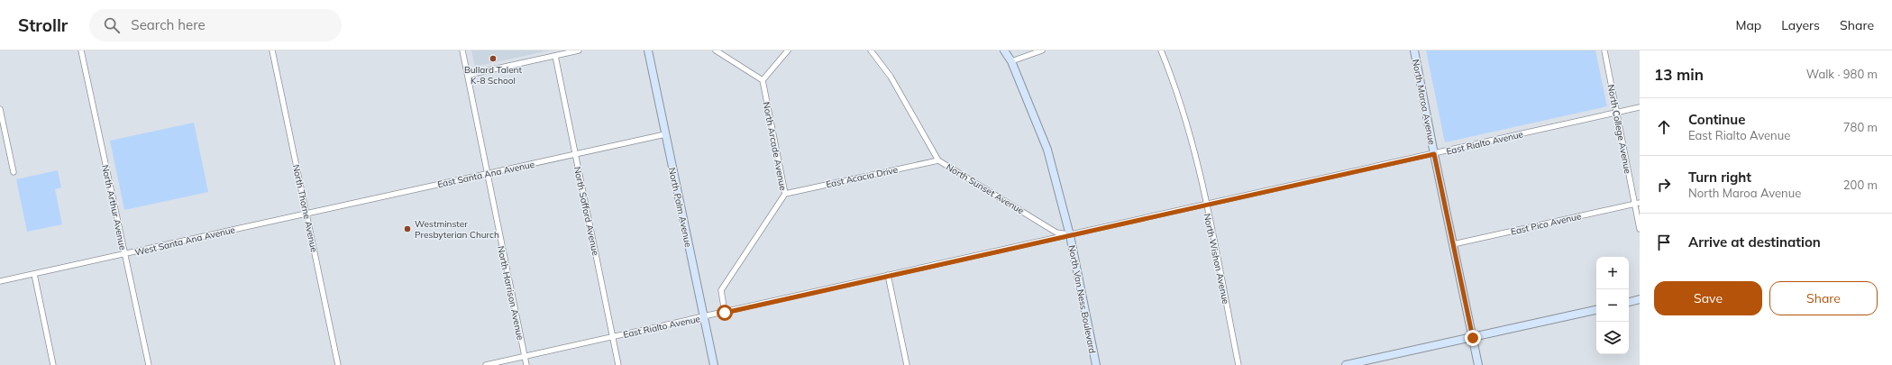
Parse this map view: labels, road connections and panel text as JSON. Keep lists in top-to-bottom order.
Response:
{
  "streets": {
    "main road": ["North Maroa Avenue", "North Palm Avenue", "North Van Ness Boulevard"],
    "street": [
      "North College Avenue",
      "East Rialto Avenue",
      "North Arcade Avenue",
      "East Santa Ana Avenue",
      "East Acacia Drive",
      "North Sunset Avenue",
      "North Arthur Avenue",
      "North Thorne Avenue",
      "North Safford Avenue",
      "East Pico Avenue",
      "West Santa Ana Avenue",
      "North Wishon Avenue",
      "North Harrison Avenue"
    ]
  },
  "crossings": [
    ["North Maroa Avenue", "East Rialto Avenue"],
    ["North Maroa Avenue", "East Pico Avenue"],
    ["North College Avenue", "East Rialto Avenue"],
    ["North College Avenue", "East Pico Avenue"],
    ["East Rialto Avenue", "North Arcade Avenue"],
    ["East Rialto Avenue", "North Sunset Avenue"],
    ["East Rialto Avenue", "North Palm Avenue"],
    ["East Rialto Avenue", "North Safford Avenue"],
    ["East Rialto Avenue", "North Wishon Avenue"],
    ["East Rialto Avenue", "North Harrison Avenue"],
    ["East Rialto Avenue", "North Van Ness Boulevard"],
    ["North Arcade Avenue", "East Acacia Drive"],
    ["East Santa Ana Avenue", "North Palm Avenue"],
    ["East Santa Ana Avenue", "North Thorne Avenue"],
    ["East Santa Ana Avenue", "North Safford Avenue"],
    ["East Santa Ana Avenue", "West Santa Ana Avenue"],
    ["East Santa Ana Avenue", "North Harrison Avenue"],
    ["East Acacia Drive", "North Sunset Avenue"],
    ["North Sunset Avenue", "North Van Ness Boulevard"],
    ["North Arthur Avenue", "West Santa Ana Avenue"],
    ["North Thorne Avenue", "West Santa Ana Avenue"]
  ],
  "places": ["Bullard Talent K-8 School", "Westminster Presbyterian Church"],
  "page": {
    "header": "Strollr",
    "search": "Search here",
    "nav": ["Map", "Layers", "Share"],
    "heading": ["13 min", "Walk · 980 m"],
    "list": [
      ["Continue", "East Rialto Avenue", "780 m"],
      ["Turn right", "North Maroa Avenue", "200 m"],
      "Arrive at destination"
    ],
    "map_buttons": ["+", "−"],
    "buttons": ["Save", "Share"]
  }
}
